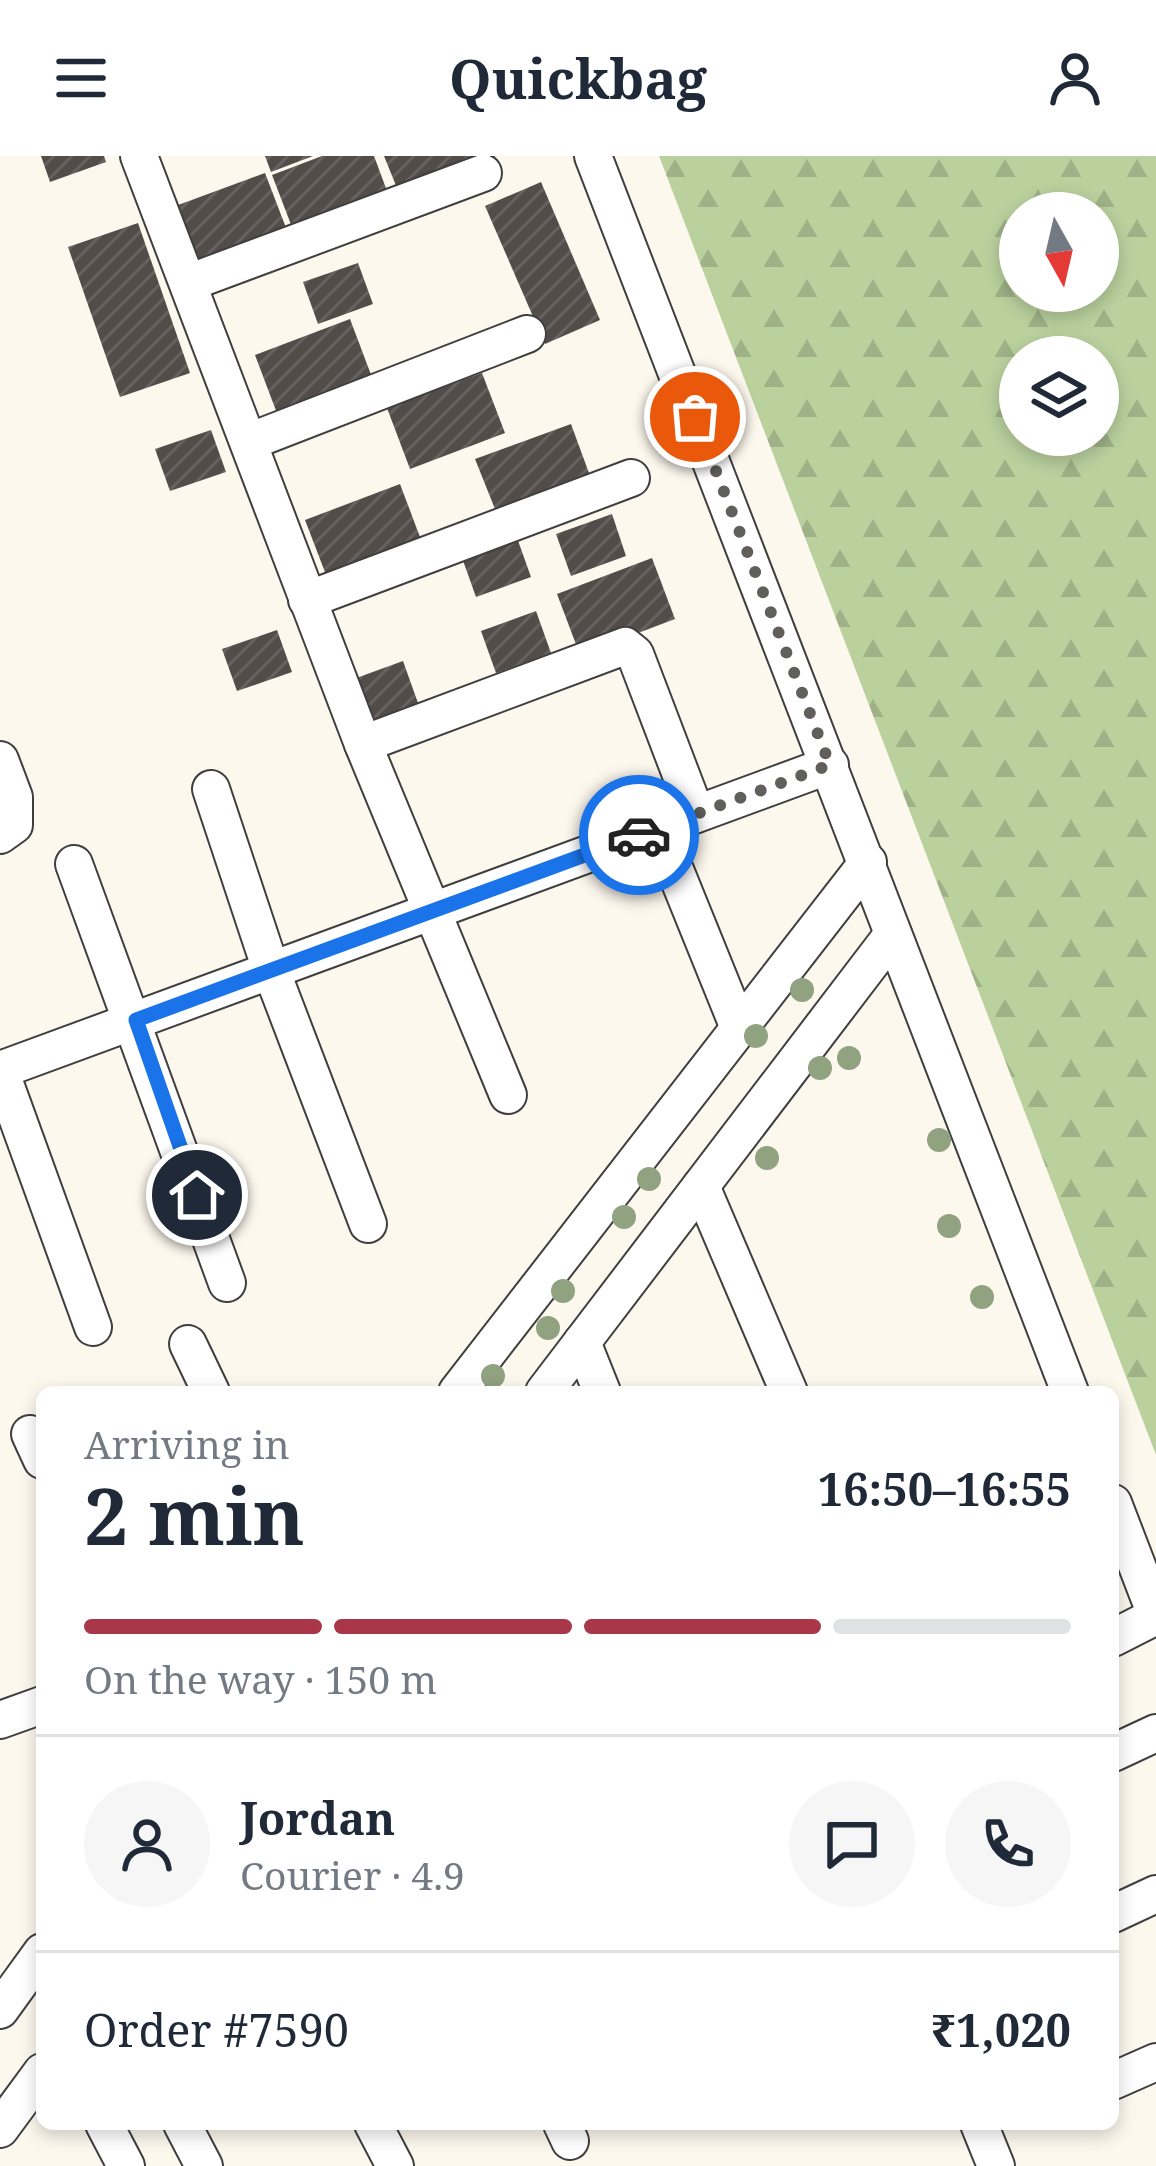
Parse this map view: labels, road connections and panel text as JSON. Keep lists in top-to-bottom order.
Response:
{
  "north": "bottom",
  "page": {
    "header": "Quickbag",
    "heading": ["2 min", "Arriving in", "16:50–16:55"],
    "panel": [
      "Jordan",
      "Courier · 4.9",
      "Order #7590",
      "₹1,020"
    ],
    "bar": "On the way · 150 m"
  }
}
